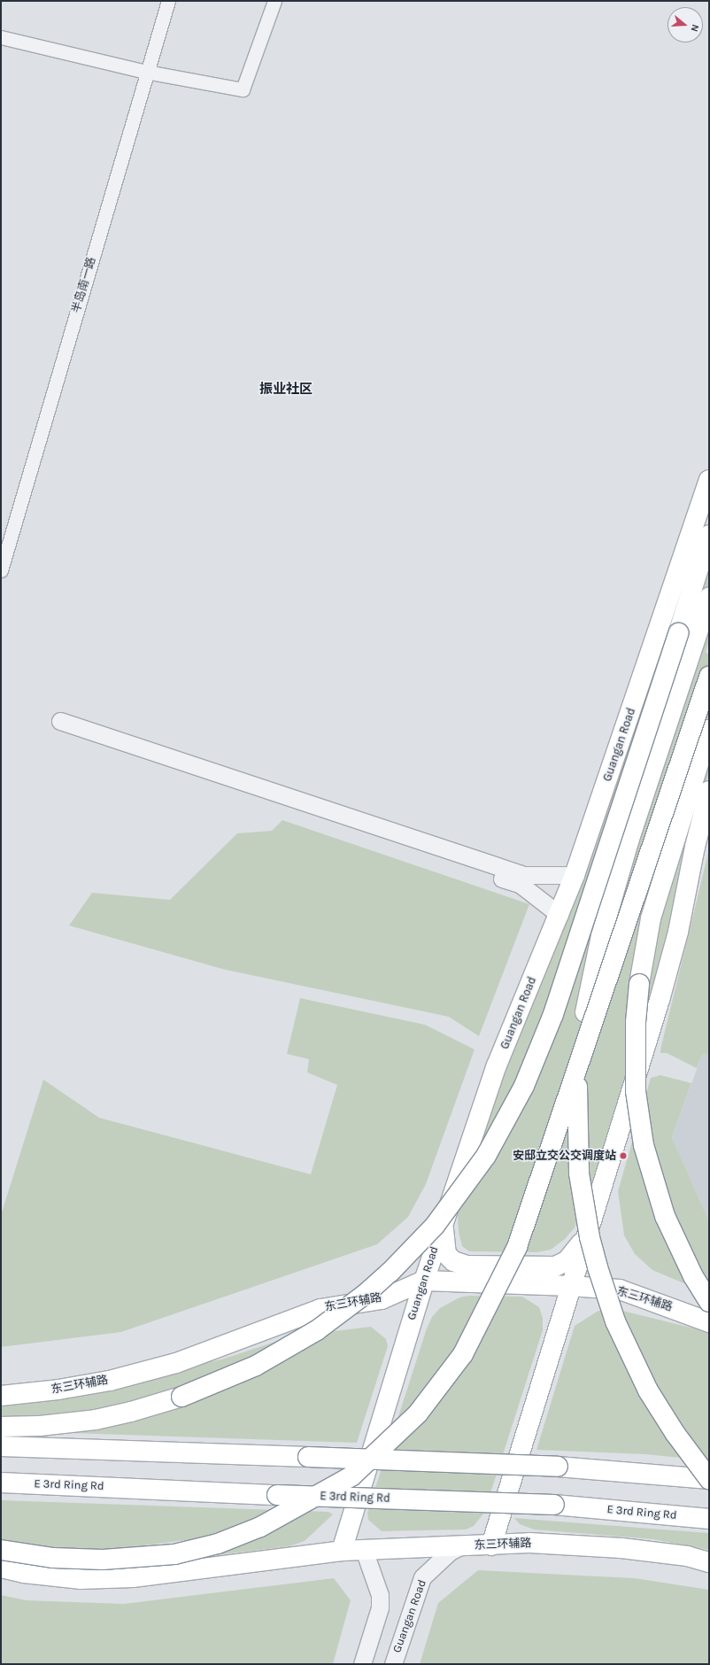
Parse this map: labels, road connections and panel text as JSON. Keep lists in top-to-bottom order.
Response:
{
  "streets": {
    "main road": ["Guangan Road", "东三环辅路", "E 3rd Ring Rd"],
    "street": ["半岛南一路"]
  },
  "crossings": [
    ["Guangan Road", "东三环辅路"]
  ],
  "districts": ["振业社区"],
  "places": ["安邸立交公交调度站"],
  "north": "right"
}
